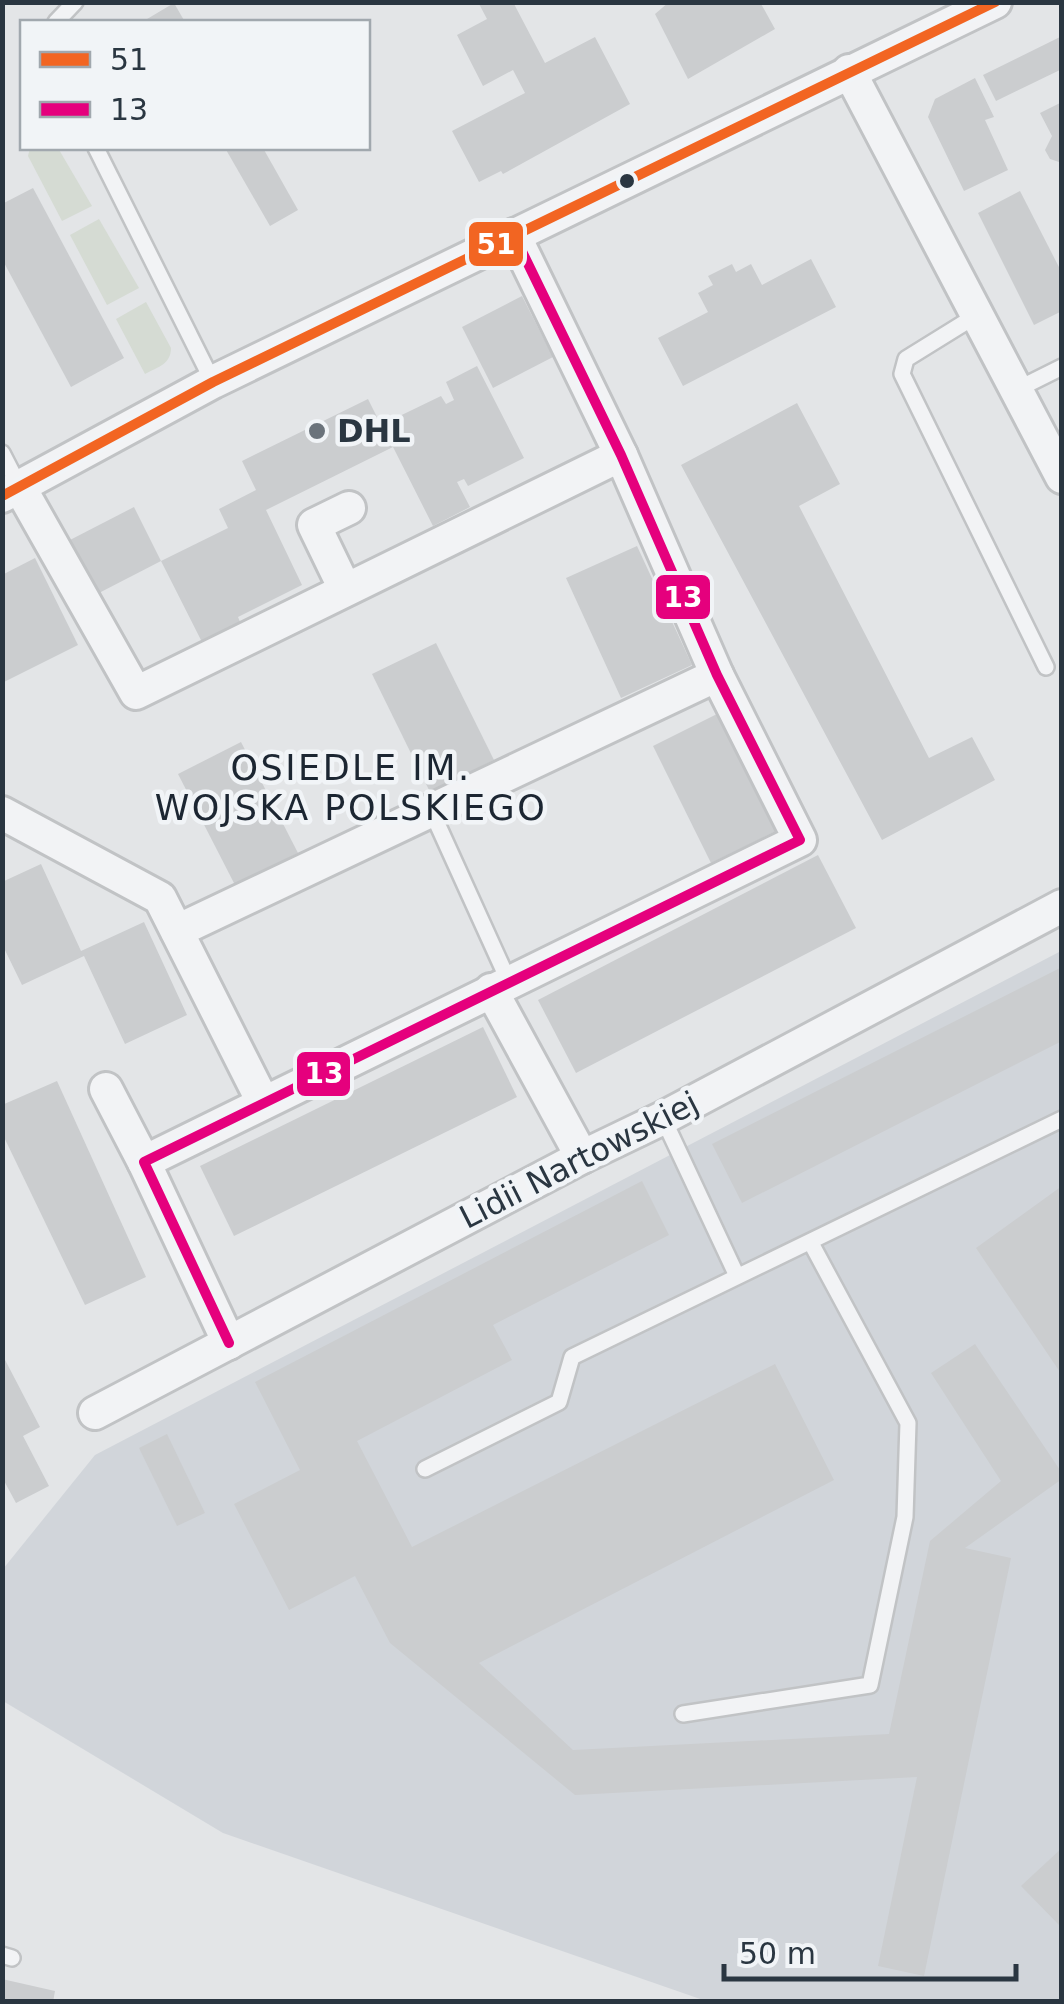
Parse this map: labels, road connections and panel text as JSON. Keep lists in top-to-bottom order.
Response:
{
  "streets": {
    "street": ["Lidii Nartowskiej"]
  },
  "districts": ["OSIEDLE IM. WOJSKA POLSKIEGO"],
  "places": ["DHL"],
  "lines": ["transit line 51", "transit line 13"],
  "legend": ["51", "13"],
  "scale_bar": "50 m"
}
